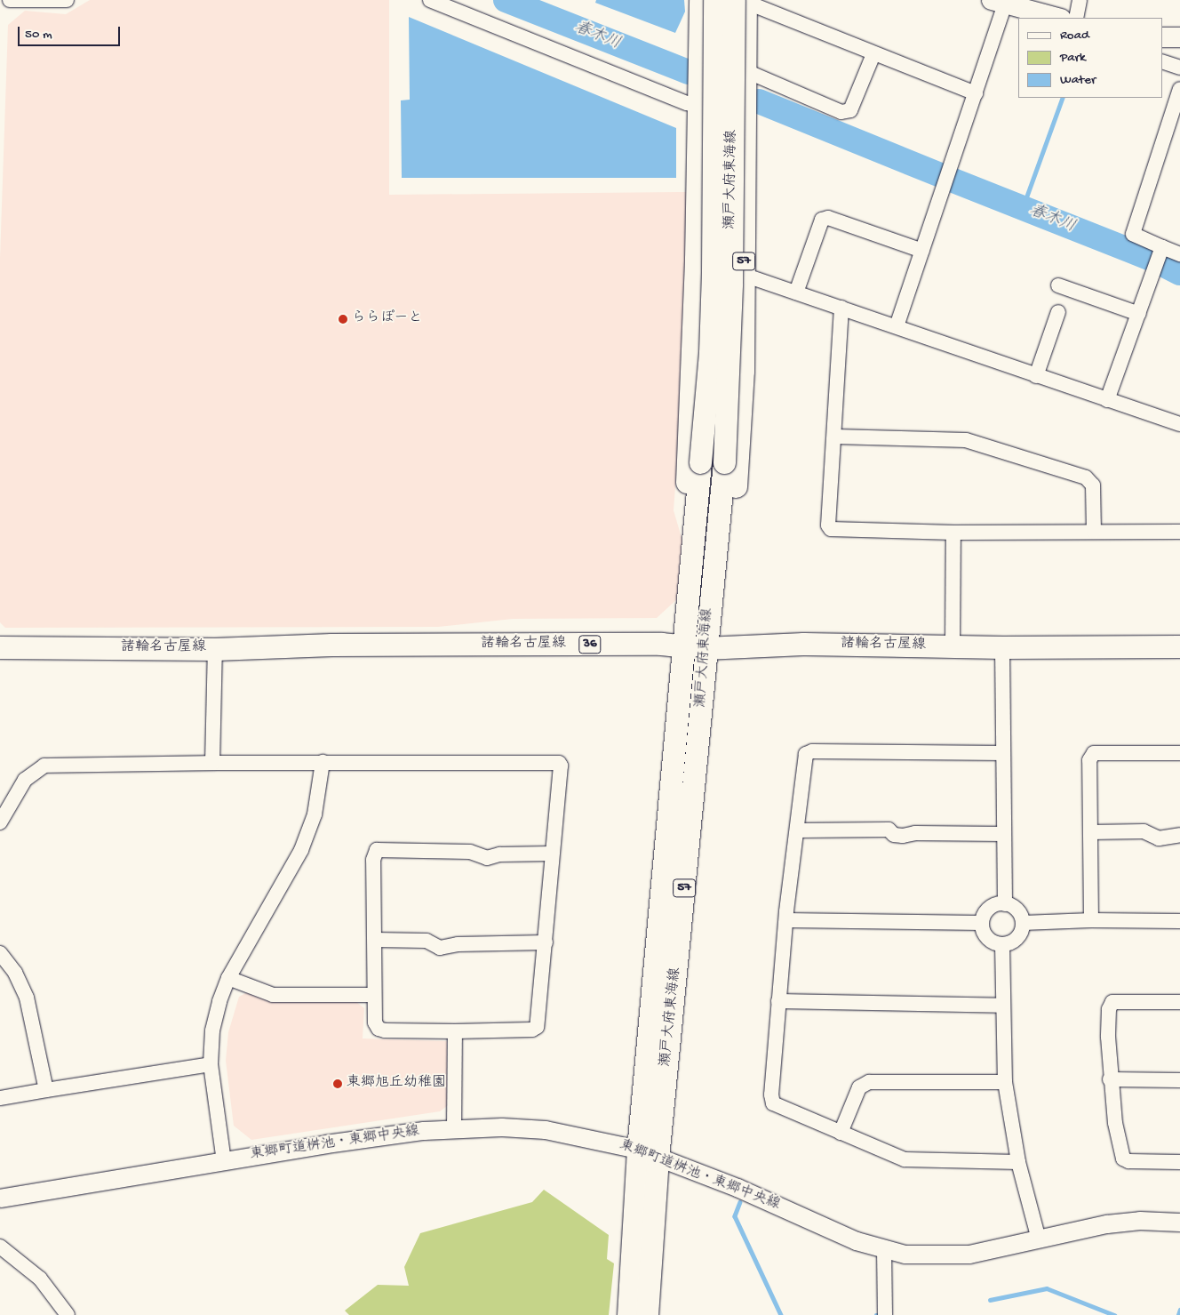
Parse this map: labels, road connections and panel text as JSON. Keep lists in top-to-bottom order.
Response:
{
  "streets": {
    "main road": [
      "瀬戸大府東海線",
      "57",
      "諸輪名古屋線",
      "36"
    ],
    "street": ["東郷町道桝池・東郷中央線"]
  },
  "crossings": [
    ["瀬戸大府東海線", "57"],
    ["瀬戸大府東海線", "諸輪名古屋線"],
    ["瀬戸大府東海線", "東郷町道桝池・東郷中央線"]
  ],
  "water": ["春木川"],
  "places": ["ららぽーと", "東郷旭丘幼稚園"],
  "legend": ["Road", "Park", "Water"],
  "scale_bar": "50 m"
}
